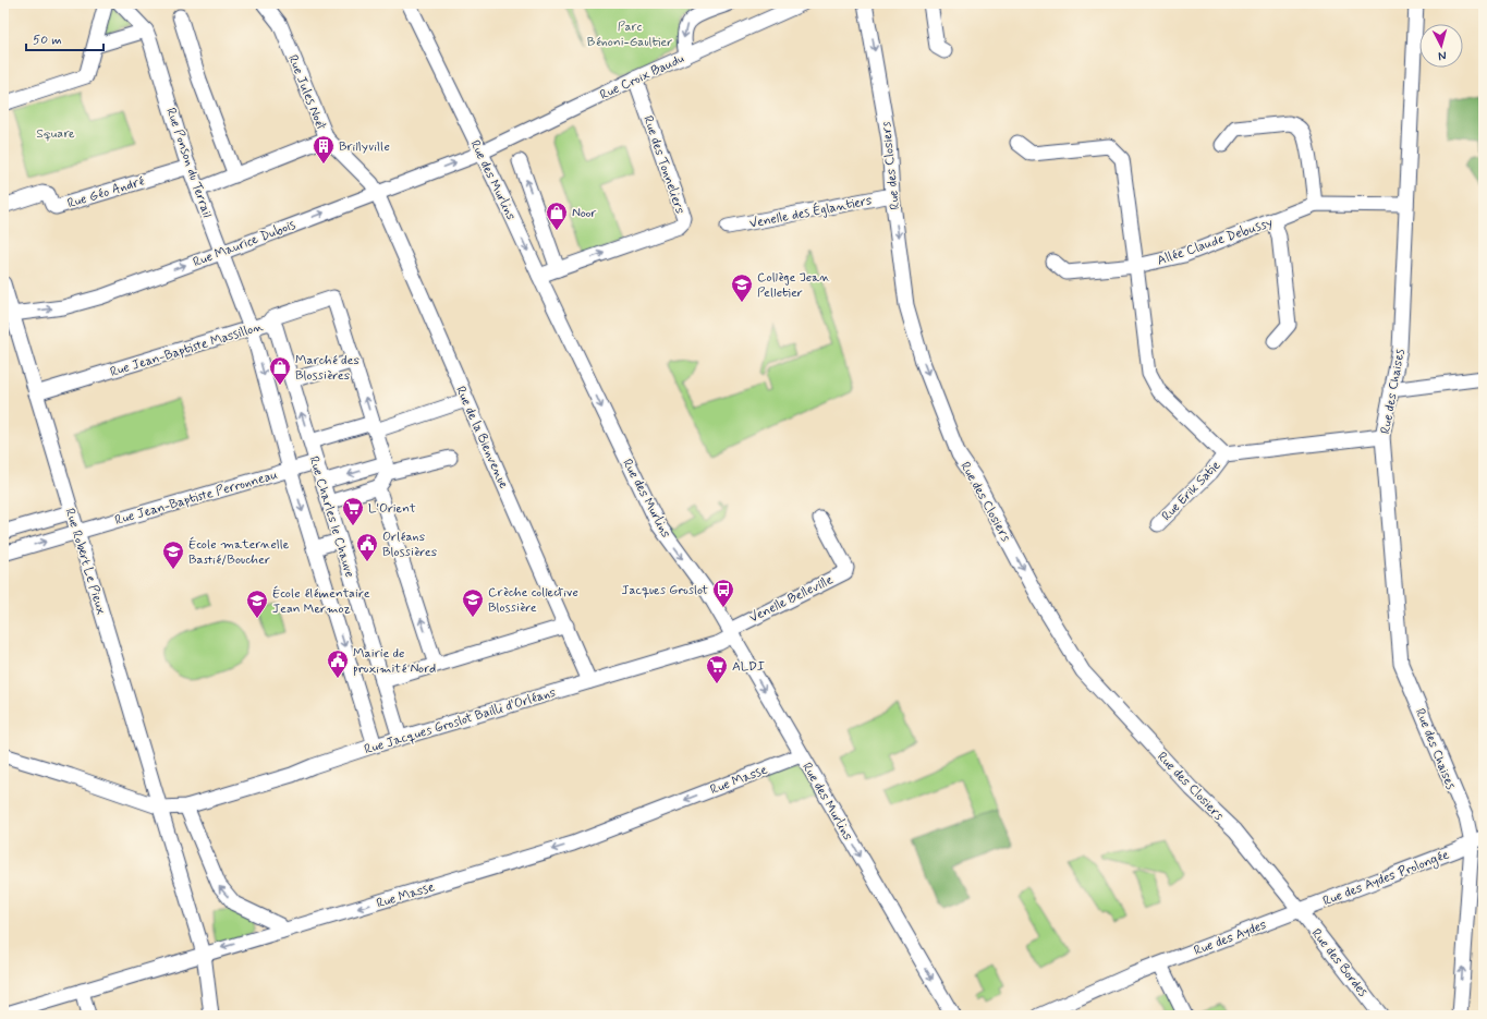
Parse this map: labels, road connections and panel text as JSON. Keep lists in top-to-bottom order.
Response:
{
  "streets": {
    "street": [
      "Rue Croix Baudu",
      "Rue Jules Noël",
      "Rue Ponson du Terrail",
      "Rue des Tonneliers",
      "Rue des Closiers",
      "Rue des Murlins",
      "Rue Géo André",
      "Venelle des Églantiers",
      "Allée Claude Debussy",
      "Rue Maurice Dubois",
      "Rue Jean-Baptiste Massillon",
      "Rue des Chaises",
      "Rue de la Bienvenue",
      "Rue Erik Satie",
      "Rue Jean-Baptiste Perronneau",
      "Rue Charles le Chauve",
      "Rue Robert Le Pieux",
      "Venelle Belleville",
      "Rue Jacques Groslot Bailli d'Orléans",
      "Rue Masse",
      "Rue des Aydes Prolongée",
      "Rue des Aydes",
      "Rue des Bordes"
    ]
  },
  "crossings": [
    ["Rue Croix Baudu", "Rue des Tonneliers"],
    ["Rue Croix Baudu", "Rue des Murlins"],
    ["Rue Croix Baudu", "Rue Maurice Dubois"],
    ["Rue Jules Noël", "Rue Maurice Dubois"],
    ["Rue Jules Noël", "Rue de la Bienvenue"],
    ["Rue Ponson du Terrail", "Rue Géo André"],
    ["Rue Ponson du Terrail", "Rue Maurice Dubois"],
    ["Rue Ponson du Terrail", "Rue Jean-Baptiste Massillon"],
    ["Rue Ponson du Terrail", "Rue Charles le Chauve"],
    ["Rue des Tonneliers", "Rue des Murlins"],
    ["Rue des Closiers", "Venelle des Églantiers"],
    ["Rue des Closiers", "Rue des Aydes Prolongée"],
    ["Rue des Closiers", "Rue des Aydes"],
    ["Rue des Closiers", "Rue des Bordes"],
    ["Rue des Murlins", "Rue Maurice Dubois"],
    ["Rue des Murlins", "Venelle Belleville"],
    ["Rue des Murlins", "Rue Jacques Groslot Bailli d'Orléans"],
    ["Rue des Murlins", "Rue Masse"],
    ["Allée Claude Debussy", "Rue des Chaises"],
    ["Rue Maurice Dubois", "Rue de la Bienvenue"],
    ["Rue Maurice Dubois", "Rue Robert Le Pieux"],
    ["Rue Jean-Baptiste Massillon", "Rue Charles le Chauve"],
    ["Rue Jean-Baptiste Massillon", "Rue Robert Le Pieux"],
    ["Rue des Chaises", "Rue des Aydes Prolongée"],
    ["Rue de la Bienvenue", "Rue Jacques Groslot Bailli d'Orléans"],
    ["Rue Jean-Baptiste Perronneau", "Rue Charles le Chauve"],
    ["Rue Jean-Baptiste Perronneau", "Rue Robert Le Pieux"],
    ["Rue Charles le Chauve", "Rue Jacques Groslot Bailli d'Orléans"],
    ["Rue Robert Le Pieux", "Rue Jacques Groslot Bailli d'Orléans"],
    ["Rue Robert Le Pieux", "Rue Masse"],
    ["Venelle Belleville", "Rue Jacques Groslot Bailli d'Orléans"],
    ["Rue des Aydes Prolongée", "Rue des Aydes"],
    ["Rue des Aydes Prolongée", "Rue des Bordes"],
    ["Rue des Aydes", "Rue des Bordes"]
  ],
  "one_way": [
    "Rue des Closiers",
    "Rue des Murlins",
    "Rue Maurice Dubois",
    "Rue Masse"
  ],
  "parks": ["Parc Bénoni-Gaultier", "Square"],
  "places": {
    "building": ["Brillyville"],
    "shop": ["Noor", "Marché des Blossières"],
    "school or university": [
      "Collège Jean Pelletier",
      "École maternelle Bastié/Boucher",
      "Crèche collective Blossière",
      "École élémentaire Jean Mermoz"
    ],
    "supermarket": ["L'Orient", "ALDI"],
    "public building": ["Orléans Blossières", "Mairie de proximité Nord"],
    "bus stop": ["Jacques Groslot"]
  },
  "scale_bar": "50 m",
  "north": "bottom"
}
